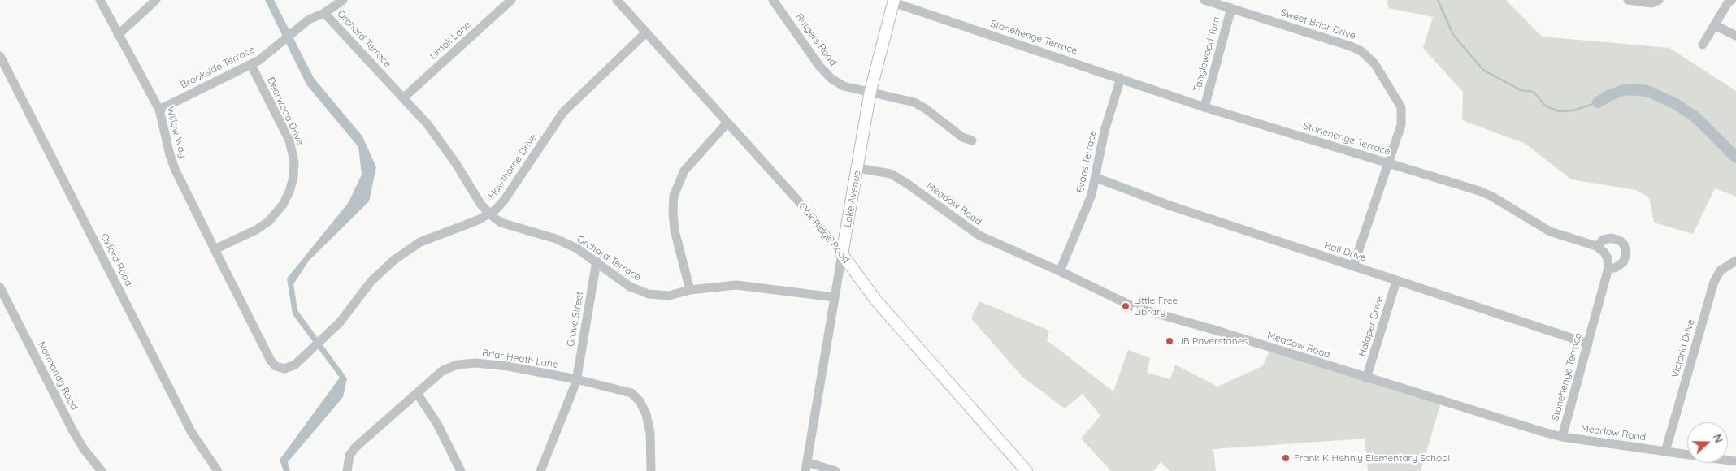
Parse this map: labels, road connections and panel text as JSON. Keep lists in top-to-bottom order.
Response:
{
  "streets": {
    "main road": ["Lake Avenue", "Oak Ridge Road"],
    "street": [
      "Sweet Briar Drive",
      "Stonehenge Terrace",
      "Orchard Terrace",
      "Rutgers Road",
      "Limoli Lane",
      "Tanglewood Turn",
      "Brookside Terrace",
      "Deerwood Drive",
      "Willow Way",
      "Evans Terrace",
      "Hawthorne Drive",
      "Meadow Road",
      "Hall Drive",
      "Oxford Road",
      "Grove Street",
      "Halaper Drive",
      "Victoria Drive",
      "Briar Heath Lane",
      "Normandy Road"
    ]
  },
  "crossings": [
    ["Sweet Briar Drive", "Stonehenge Terrace"],
    ["Sweet Briar Drive", "Tanglewood Turn"],
    ["Sweet Briar Drive", "Hall Drive"],
    ["Stonehenge Terrace", "Tanglewood Turn"],
    ["Stonehenge Terrace", "Evans Terrace"],
    ["Stonehenge Terrace", "Lake Avenue"],
    ["Stonehenge Terrace", "Meadow Road"],
    ["Stonehenge Terrace", "Hall Drive"],
    ["Orchard Terrace", "Limoli Lane"],
    ["Orchard Terrace", "Brookside Terrace"],
    ["Orchard Terrace", "Hawthorne Drive"],
    ["Orchard Terrace", "Lake Avenue"],
    ["Orchard Terrace", "Grove Street"],
    ["Rutgers Road", "Lake Avenue"],
    ["Brookside Terrace", "Deerwood Drive"],
    ["Brookside Terrace", "Willow Way"],
    ["Deerwood Drive", "Willow Way"],
    ["Willow Way", "Hawthorne Drive"],
    ["Evans Terrace", "Meadow Road"],
    ["Evans Terrace", "Hall Drive"],
    ["Hawthorne Drive", "Oak Ridge Road"],
    ["Lake Avenue", "Meadow Road"],
    ["Lake Avenue", "Oak Ridge Road"],
    ["Meadow Road", "Halaper Drive"],
    ["Meadow Road", "Victoria Drive"],
    ["Hall Drive", "Halaper Drive"],
    ["Grove Street", "Briar Heath Lane"]
  ],
  "places": ["Little Free Library", "JB Paverstones", "Frank K Hehnly Elementary School"],
  "north": "right"
}
